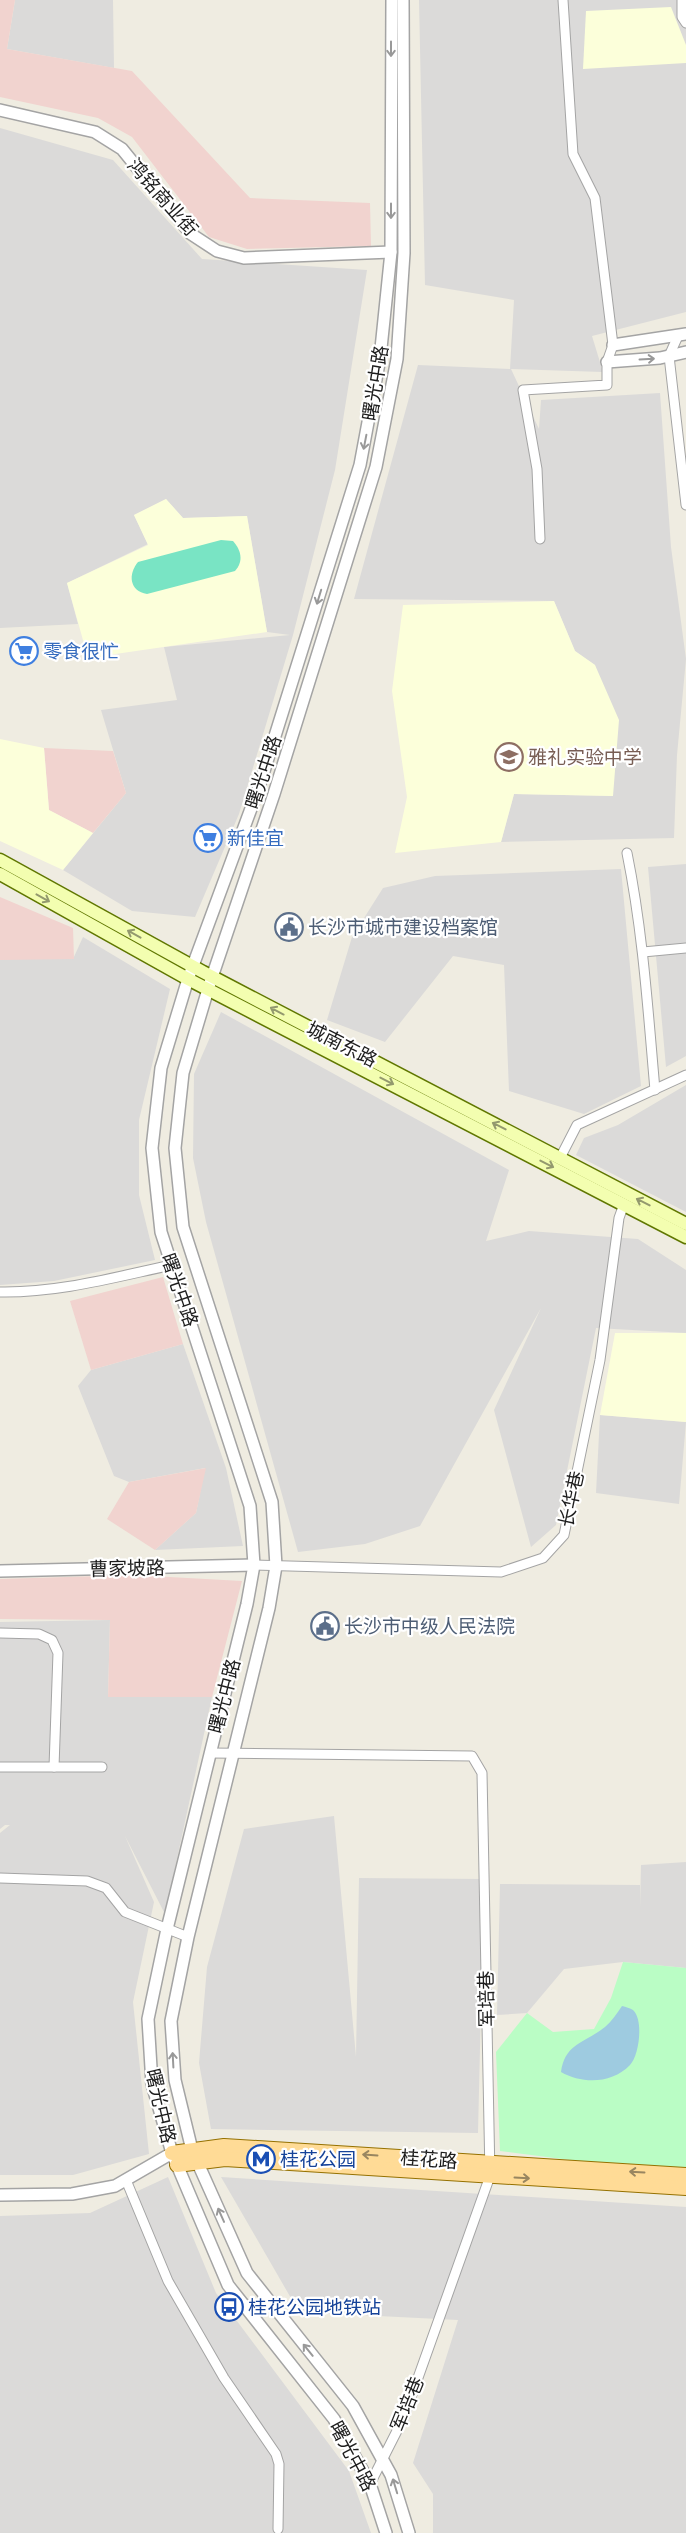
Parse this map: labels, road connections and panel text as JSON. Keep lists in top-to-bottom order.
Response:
{
  "streets": {
    "main road": ["城南东路", "桂花路"],
    "street": [
      "鸿铭商业街",
      "曙光中路",
      "长华巷",
      "曹家坡路",
      "军培巷"
    ]
  },
  "crossings": [
    ["鸿铭商业街", "曙光中路"],
    ["曙光中路", "城南东路"],
    ["曙光中路", "长华巷"],
    ["曙光中路", "曹家坡路"],
    ["曙光中路", "军培巷"],
    ["曙光中路", "桂花路"],
    ["城南东路", "长华巷"],
    ["长华巷", "曹家坡路"],
    ["军培巷", "桂花路"]
  ],
  "places": {
    "supermarket": ["零食很忙", "新佳宜"],
    "school or university": ["雅礼实验中学"],
    "public building": ["长沙市城市建设档案馆", "长沙市中级人民法院"],
    "metro station": ["桂花公园"],
    "bus stop": ["桂花公园地铁站"]
  }
}
